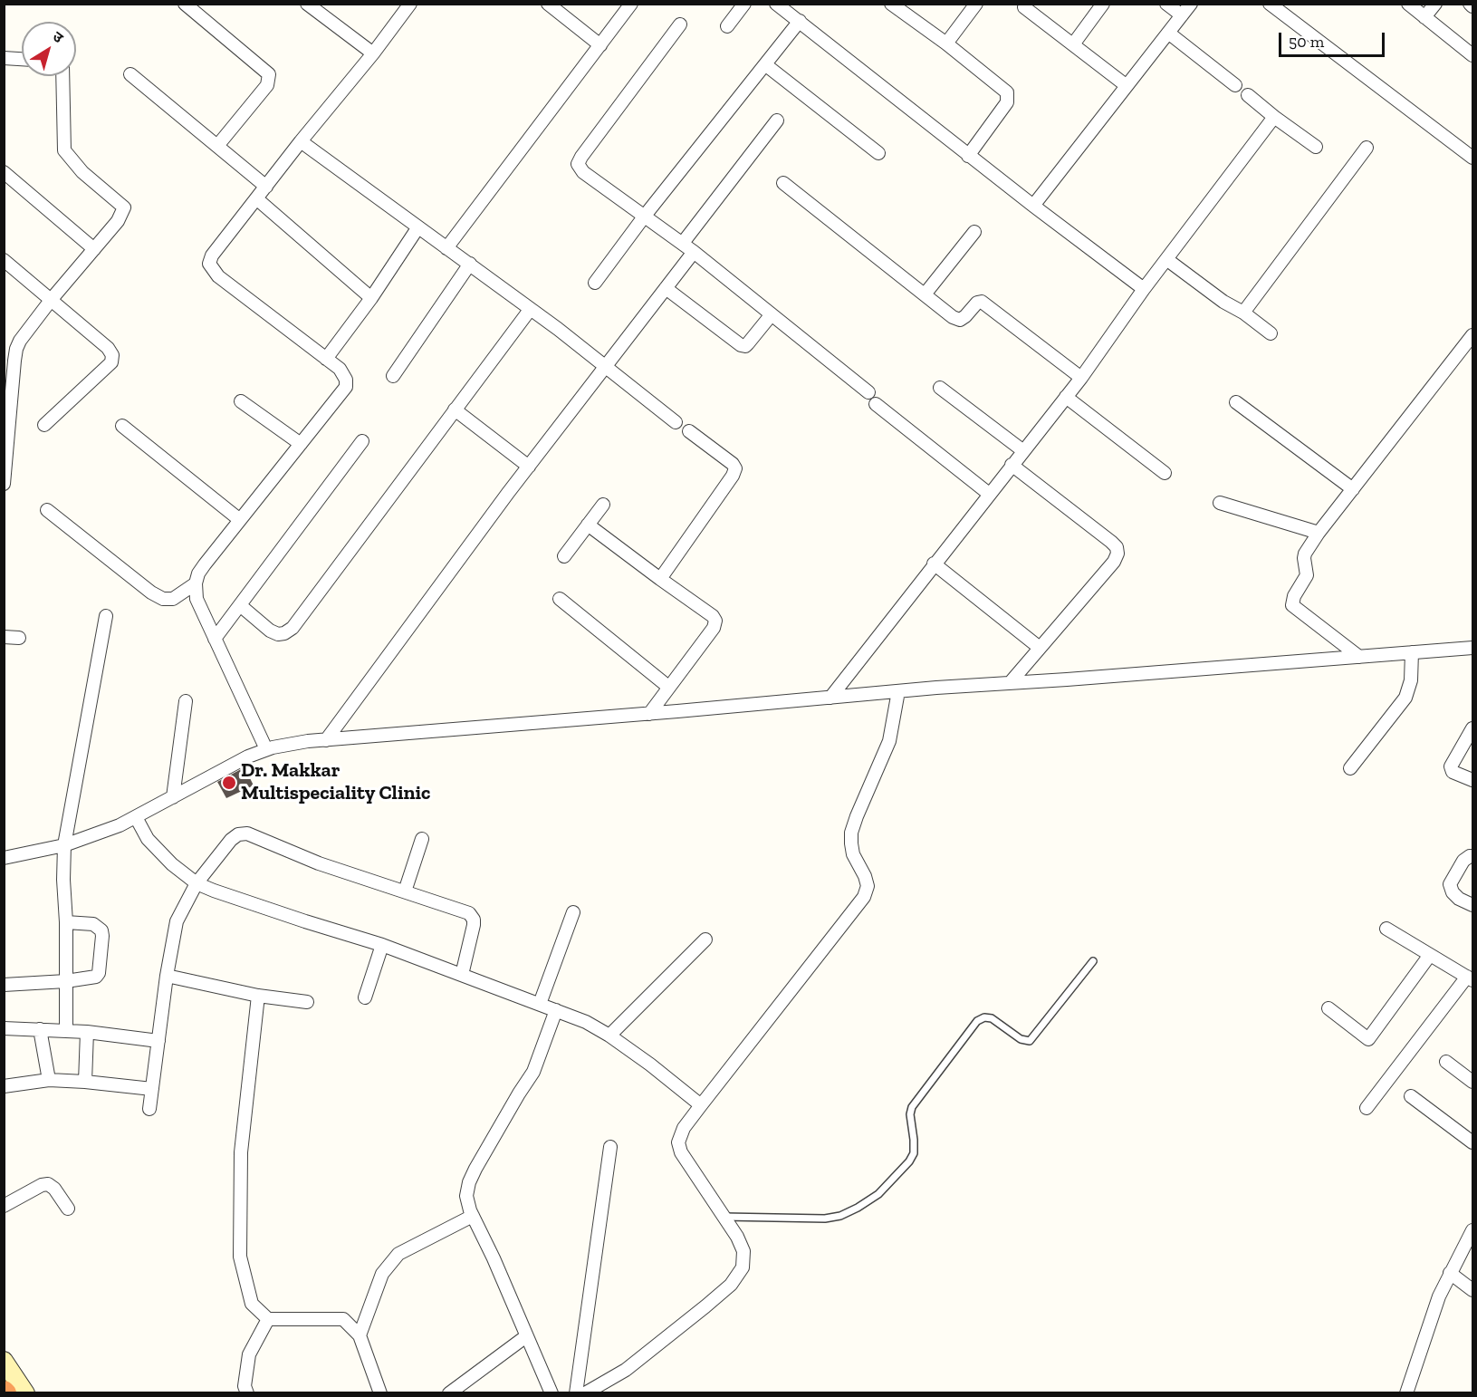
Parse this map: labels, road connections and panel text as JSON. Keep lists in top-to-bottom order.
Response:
{
  "places": ["Dr. Makkar Multispeciality Clinic"],
  "scale_bar": "50 m",
  "north": "top right"
}
